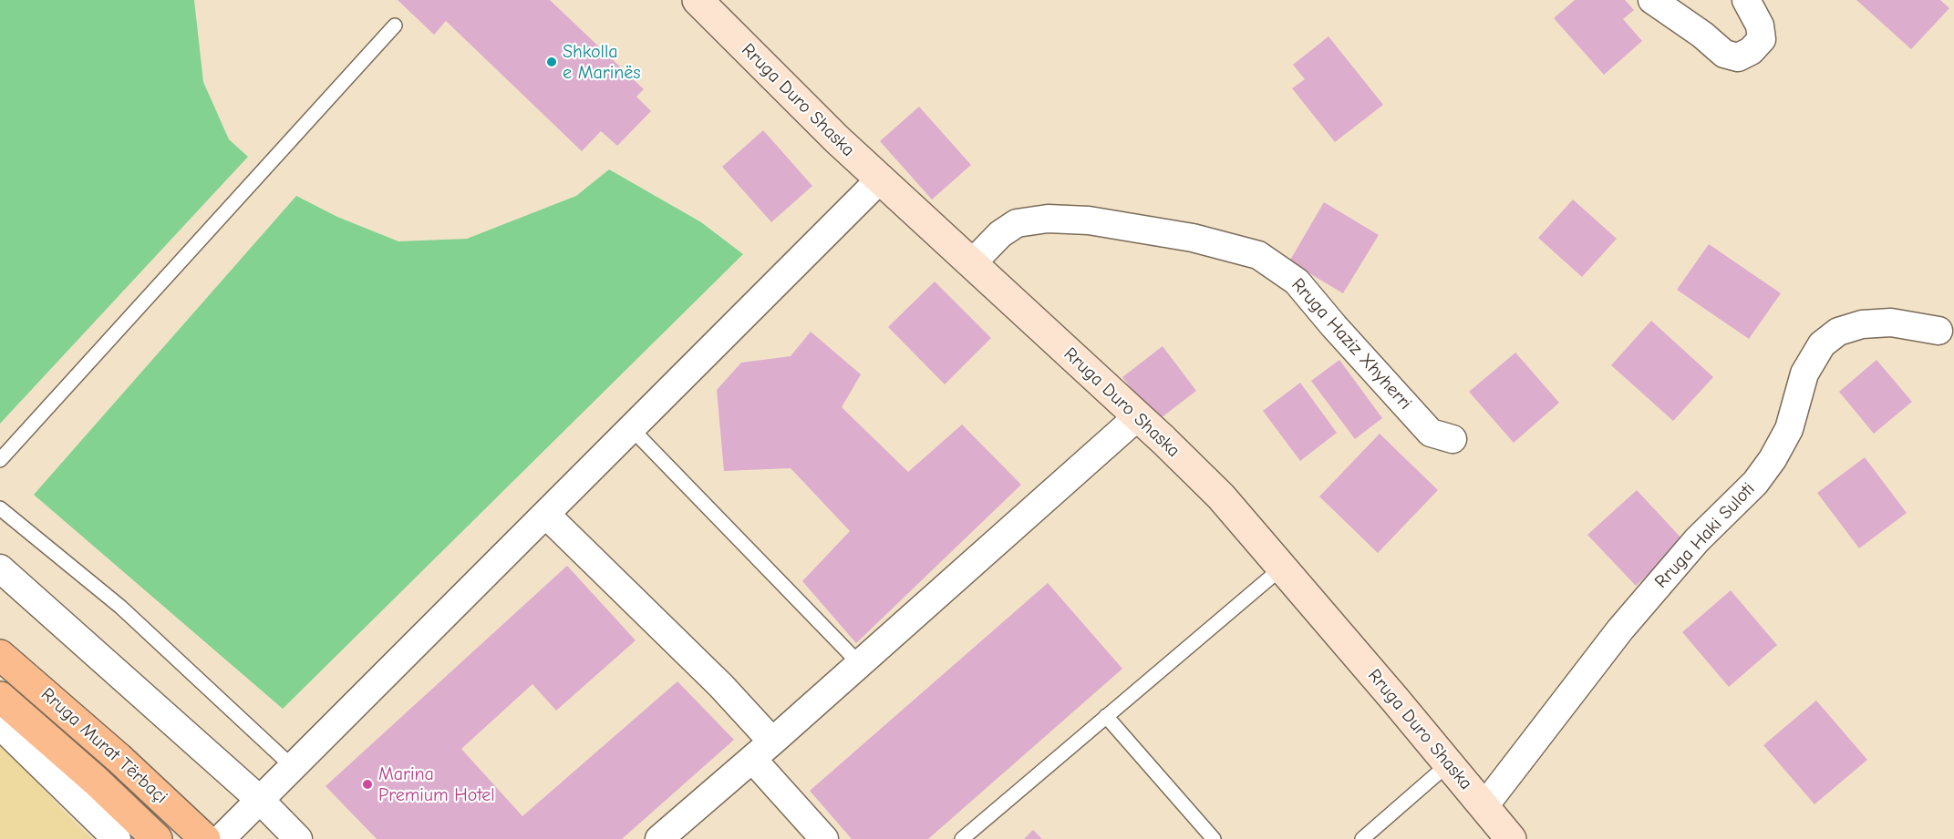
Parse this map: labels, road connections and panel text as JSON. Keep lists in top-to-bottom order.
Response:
{
  "streets": {
    "main road": ["Rruga Duro Shaska", "Rruga Murat Tërbaçi"],
    "street": ["Rruga Haziz Xhyherri", "Rruga Haki Suloti"]
  },
  "crossings": [
    ["Rruga Duro Shaska", "Rruga Haziz Xhyherri"],
    ["Rruga Duro Shaska", "Rruga Haki Suloti"]
  ],
  "places": ["Shkolla e Marinës", "Marina Premium Hotel"]
}
